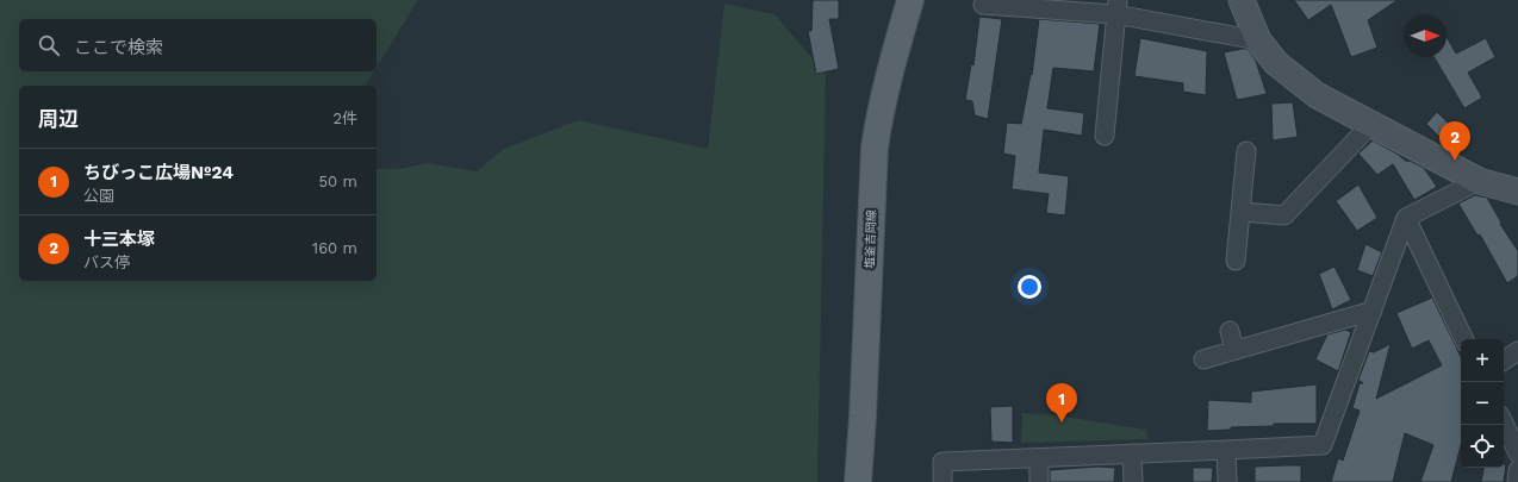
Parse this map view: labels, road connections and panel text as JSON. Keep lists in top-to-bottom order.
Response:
{
  "streets": {
    "main road": ["塩釜吉岡線"]
  },
  "north": "right",
  "page": {
    "search": "ここで検索",
    "heading": ["周辺", "2件"],
    "pins": ["2", "1"],
    "list": [
      {
        "mark": "1",
        "name": "ちびっこ広場№24",
        "note": "公園",
        "value": "50 m"
      },
      {
        "mark": "2",
        "name": "十三本塚",
        "note": "バス停",
        "value": "160 m"
      }
    ],
    "map_buttons": ["+", "−"]
  }
}
